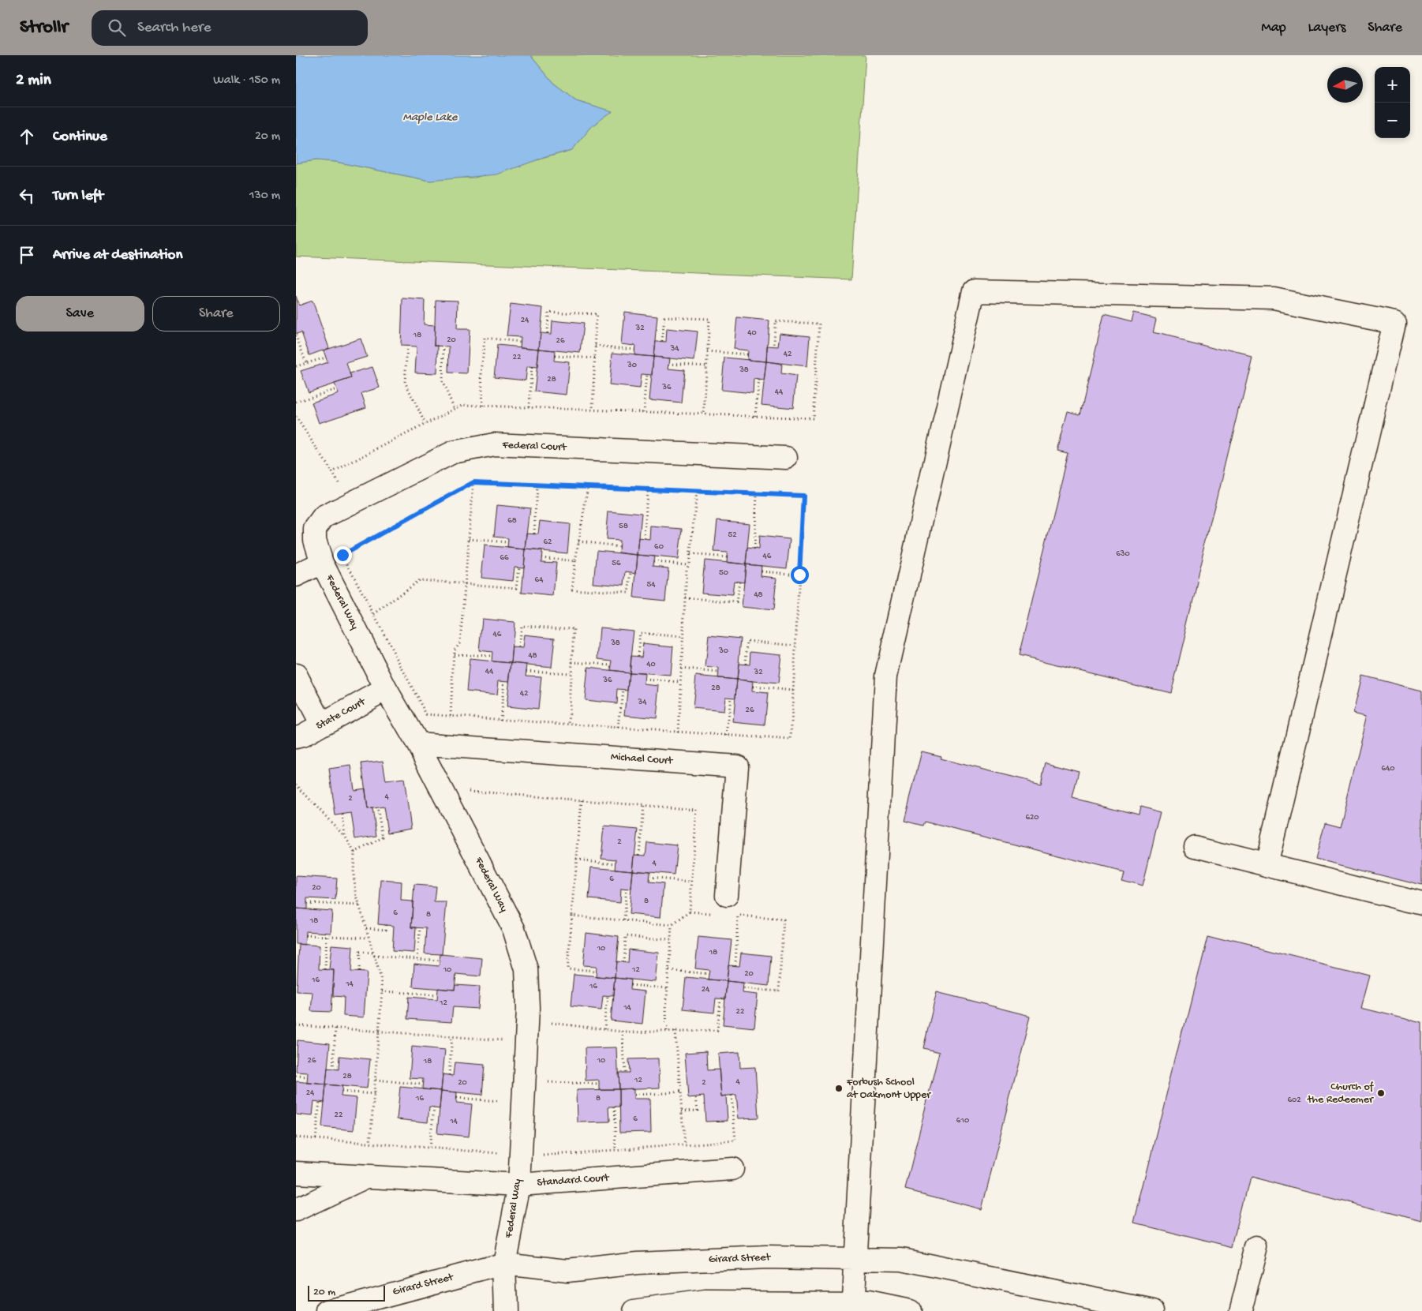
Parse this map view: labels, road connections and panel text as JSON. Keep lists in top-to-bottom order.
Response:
{
  "streets": {
    "street": [
      "Federal Court",
      "Federal Way",
      "State Court",
      "Michael Court",
      "Standard Court",
      "Girard Street"
    ]
  },
  "crossings": [
    ["Federal Court", "Federal Way"],
    ["Federal Way", "State Court"],
    ["Federal Way", "Michael Court"],
    ["Federal Way", "Standard Court"],
    ["Federal Way", "Girard Street"]
  ],
  "water": ["Maple Lake"],
  "places": ["Forbush School at Oakmont Upper", "Church of the Redeemer"],
  "house_numbers": [
    "24",
    "32",
    "40",
    "18",
    "20",
    "26",
    "34",
    "42",
    "22",
    "30",
    "38",
    "28",
    "36",
    "44",
    "68",
    "58",
    "52",
    "62",
    "60",
    "630",
    "46",
    "66",
    "56",
    "50",
    "64",
    "54",
    "48",
    "46",
    "38",
    "30",
    "48",
    "40",
    "44",
    "32",
    "36",
    "28",
    "42",
    "34",
    "26",
    "640",
    "4",
    "2",
    "620",
    "2",
    "4",
    "6",
    "20",
    "8",
    "6",
    "8",
    "18",
    "10",
    "18",
    "10",
    "12",
    "20",
    "16",
    "14",
    "16",
    "24",
    "12",
    "14",
    "22",
    "26",
    "10",
    "18",
    "28",
    "12",
    "4",
    "20",
    "2",
    "24",
    "16",
    "8",
    "602",
    "22",
    "6",
    "610",
    "14"
  ],
  "scale_bar": "20 m",
  "north": "left",
  "page": {
    "header": "Strollr",
    "search": "Search here",
    "nav": ["Map", "Layers", "Share"],
    "heading": ["2 min", "Walk · 150 m"],
    "map_buttons": ["+", "−"],
    "list": [
      ["Continue", "20 m"],
      ["Turn left", "130 m"],
      "Arrive at destination"
    ],
    "buttons": ["Save", "Share"],
    "scale": "20 m"
  }
}
